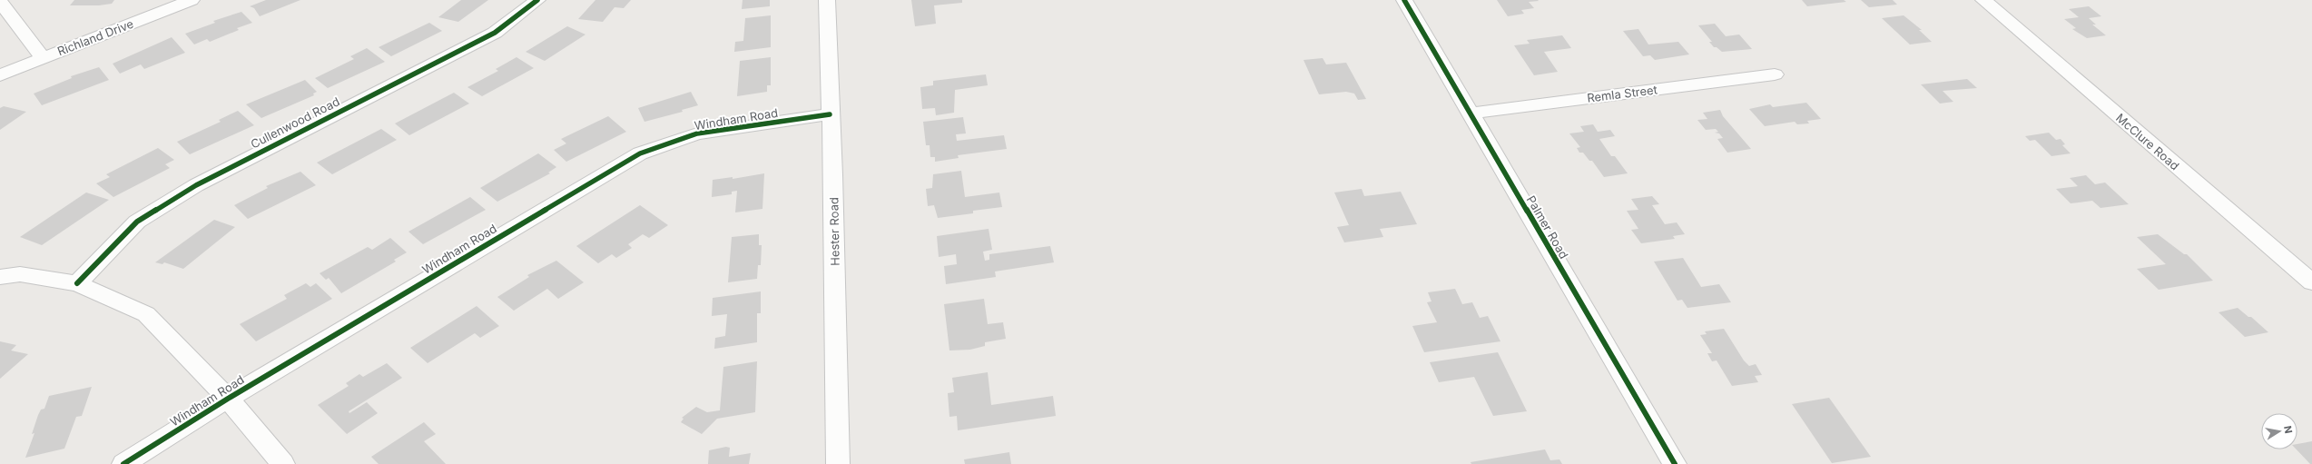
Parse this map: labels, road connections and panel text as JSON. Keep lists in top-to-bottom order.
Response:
{
  "streets": {
    "street": [
      "Richland Drive",
      "Remla Street",
      "Windham Road",
      "Cullenwood Road",
      "McClure Road",
      "Palmer Road",
      "Hester Road"
    ]
  },
  "crossings": [
    ["Remla Street", "Palmer Road"],
    ["Windham Road", "Hester Road"]
  ],
  "north": "right"
}
